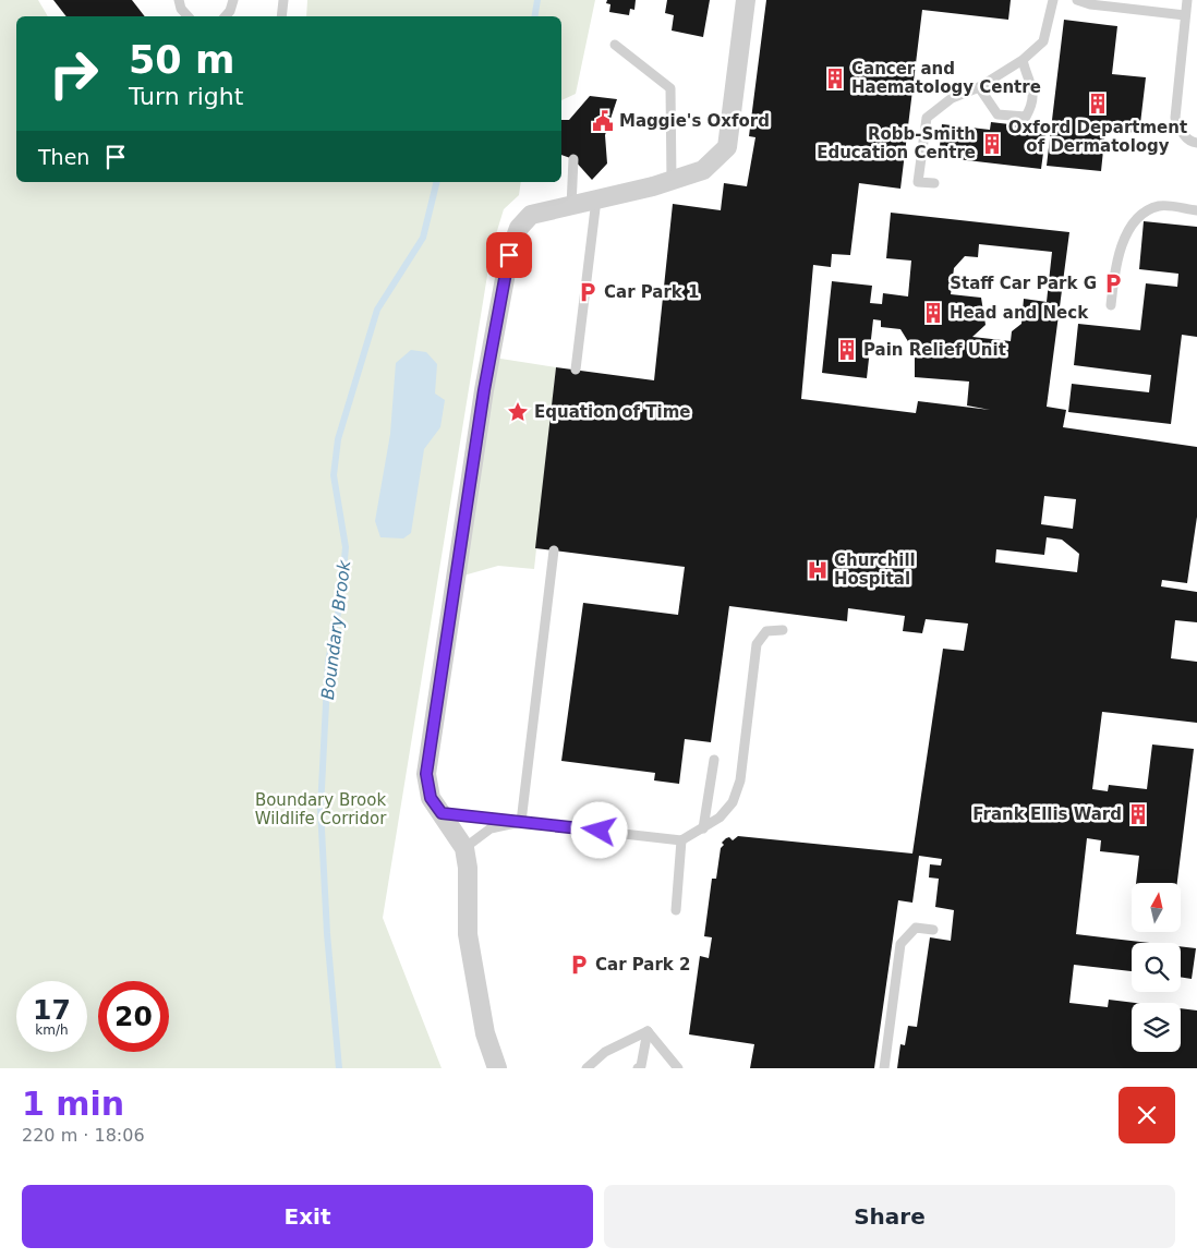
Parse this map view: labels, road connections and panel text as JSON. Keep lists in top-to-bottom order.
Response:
{
  "water": ["Boundary Brook"],
  "parks": ["Boundary Brook Wildlife Corridor"],
  "places": {
    "building": [
      "Cancer and Haematology Centre",
      "Oxford Department of Dermatology",
      "Robb-Smith Education Centre",
      "Head and Neck",
      "Pain Relief Unit",
      "Frank Ellis Ward"
    ],
    "public building": ["Maggie's Oxford"],
    "parking": ["Staff Car Park G", "Car Park 1", "Car Park 2"],
    "place": ["Equation of Time"],
    "hospital": ["Churchill Hospital"]
  },
  "north": "top",
  "page": {
    "turn": ["50 m", "Turn right"],
    "then": "Then",
    "speed": "17 km/h",
    "limit": "20",
    "heading": ["1 min", "220 m · 18:06"],
    "buttons": ["Exit", "Share"]
  }
}
